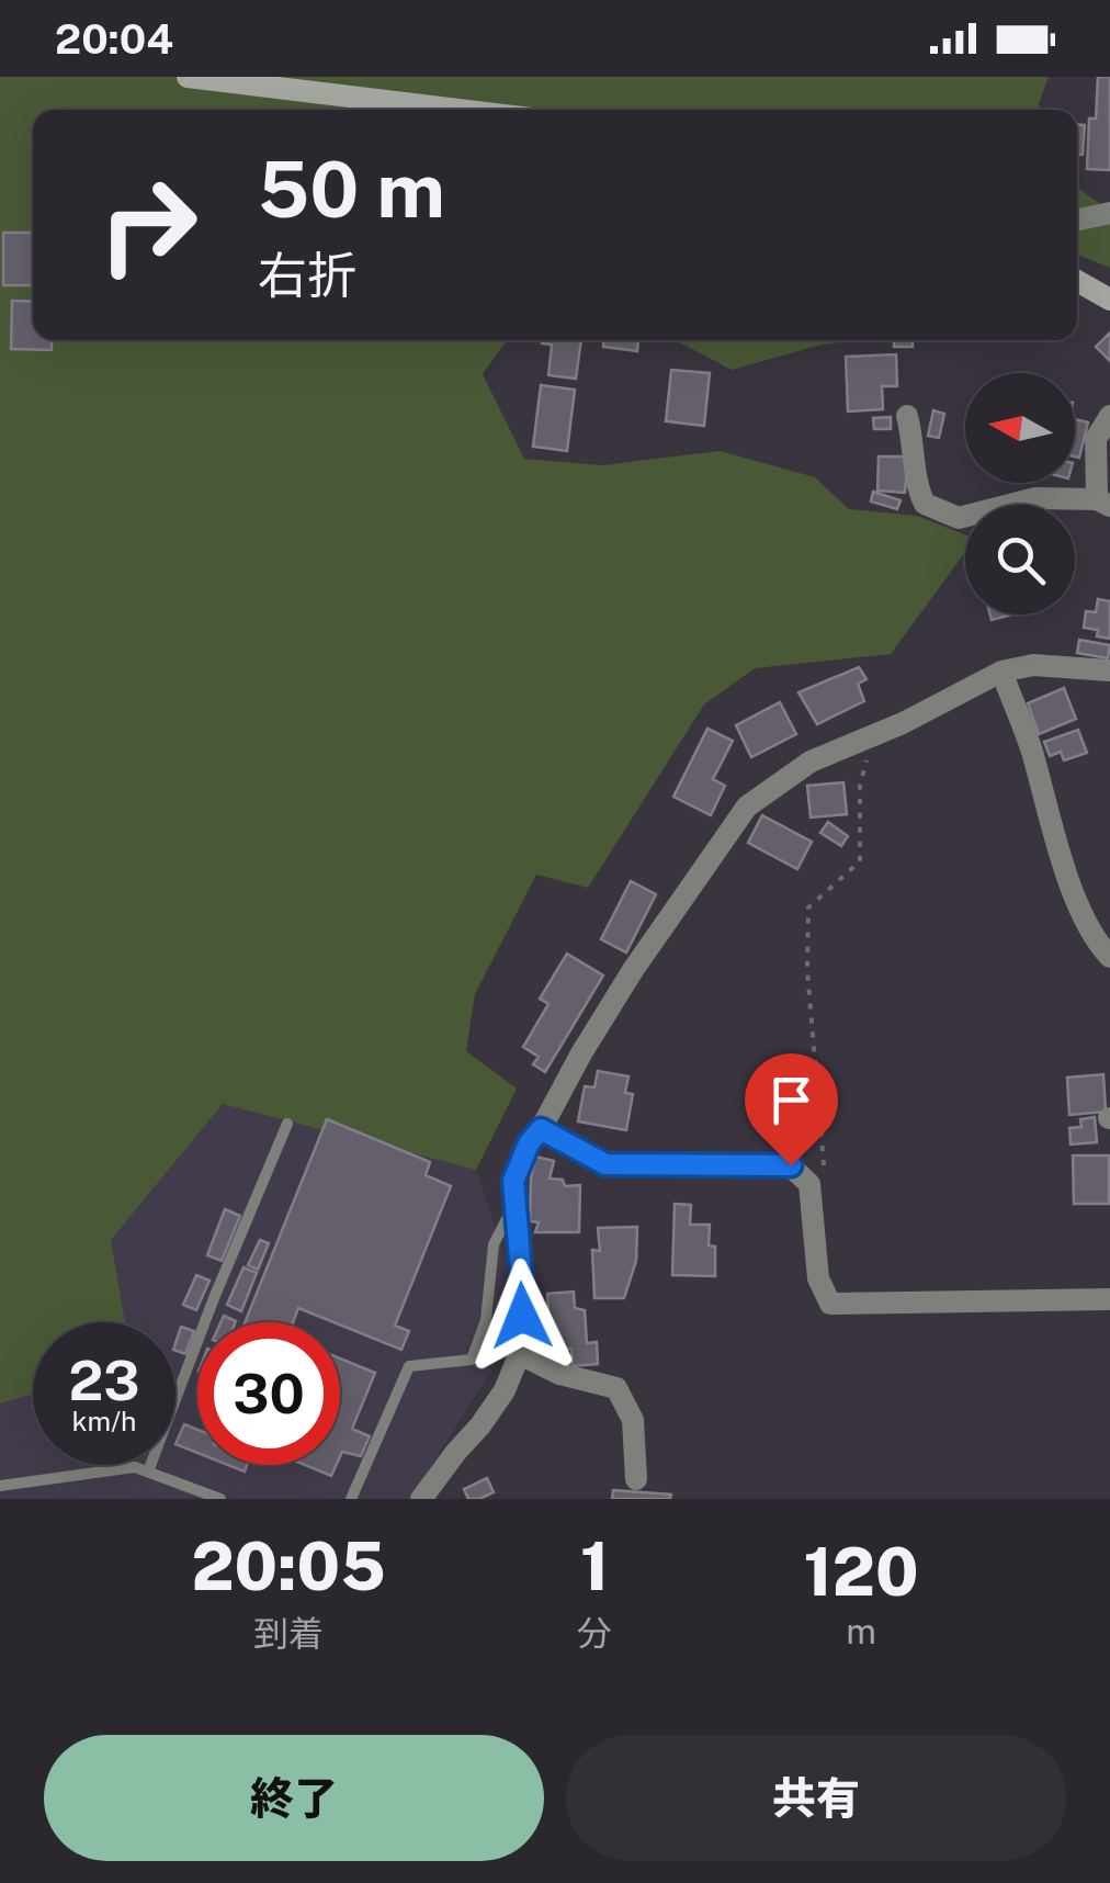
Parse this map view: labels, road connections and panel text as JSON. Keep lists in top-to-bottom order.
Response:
{
  "north": "left",
  "page": {
    "status": "20:04",
    "turn": ["50 m", "右折"],
    "speed": "23 km/h",
    "limit": "30",
    "eta": [
      "20:05",
      "到着",
      "1",
      "分",
      "120",
      "m"
    ],
    "buttons": ["終了", "共有"]
  }
}
